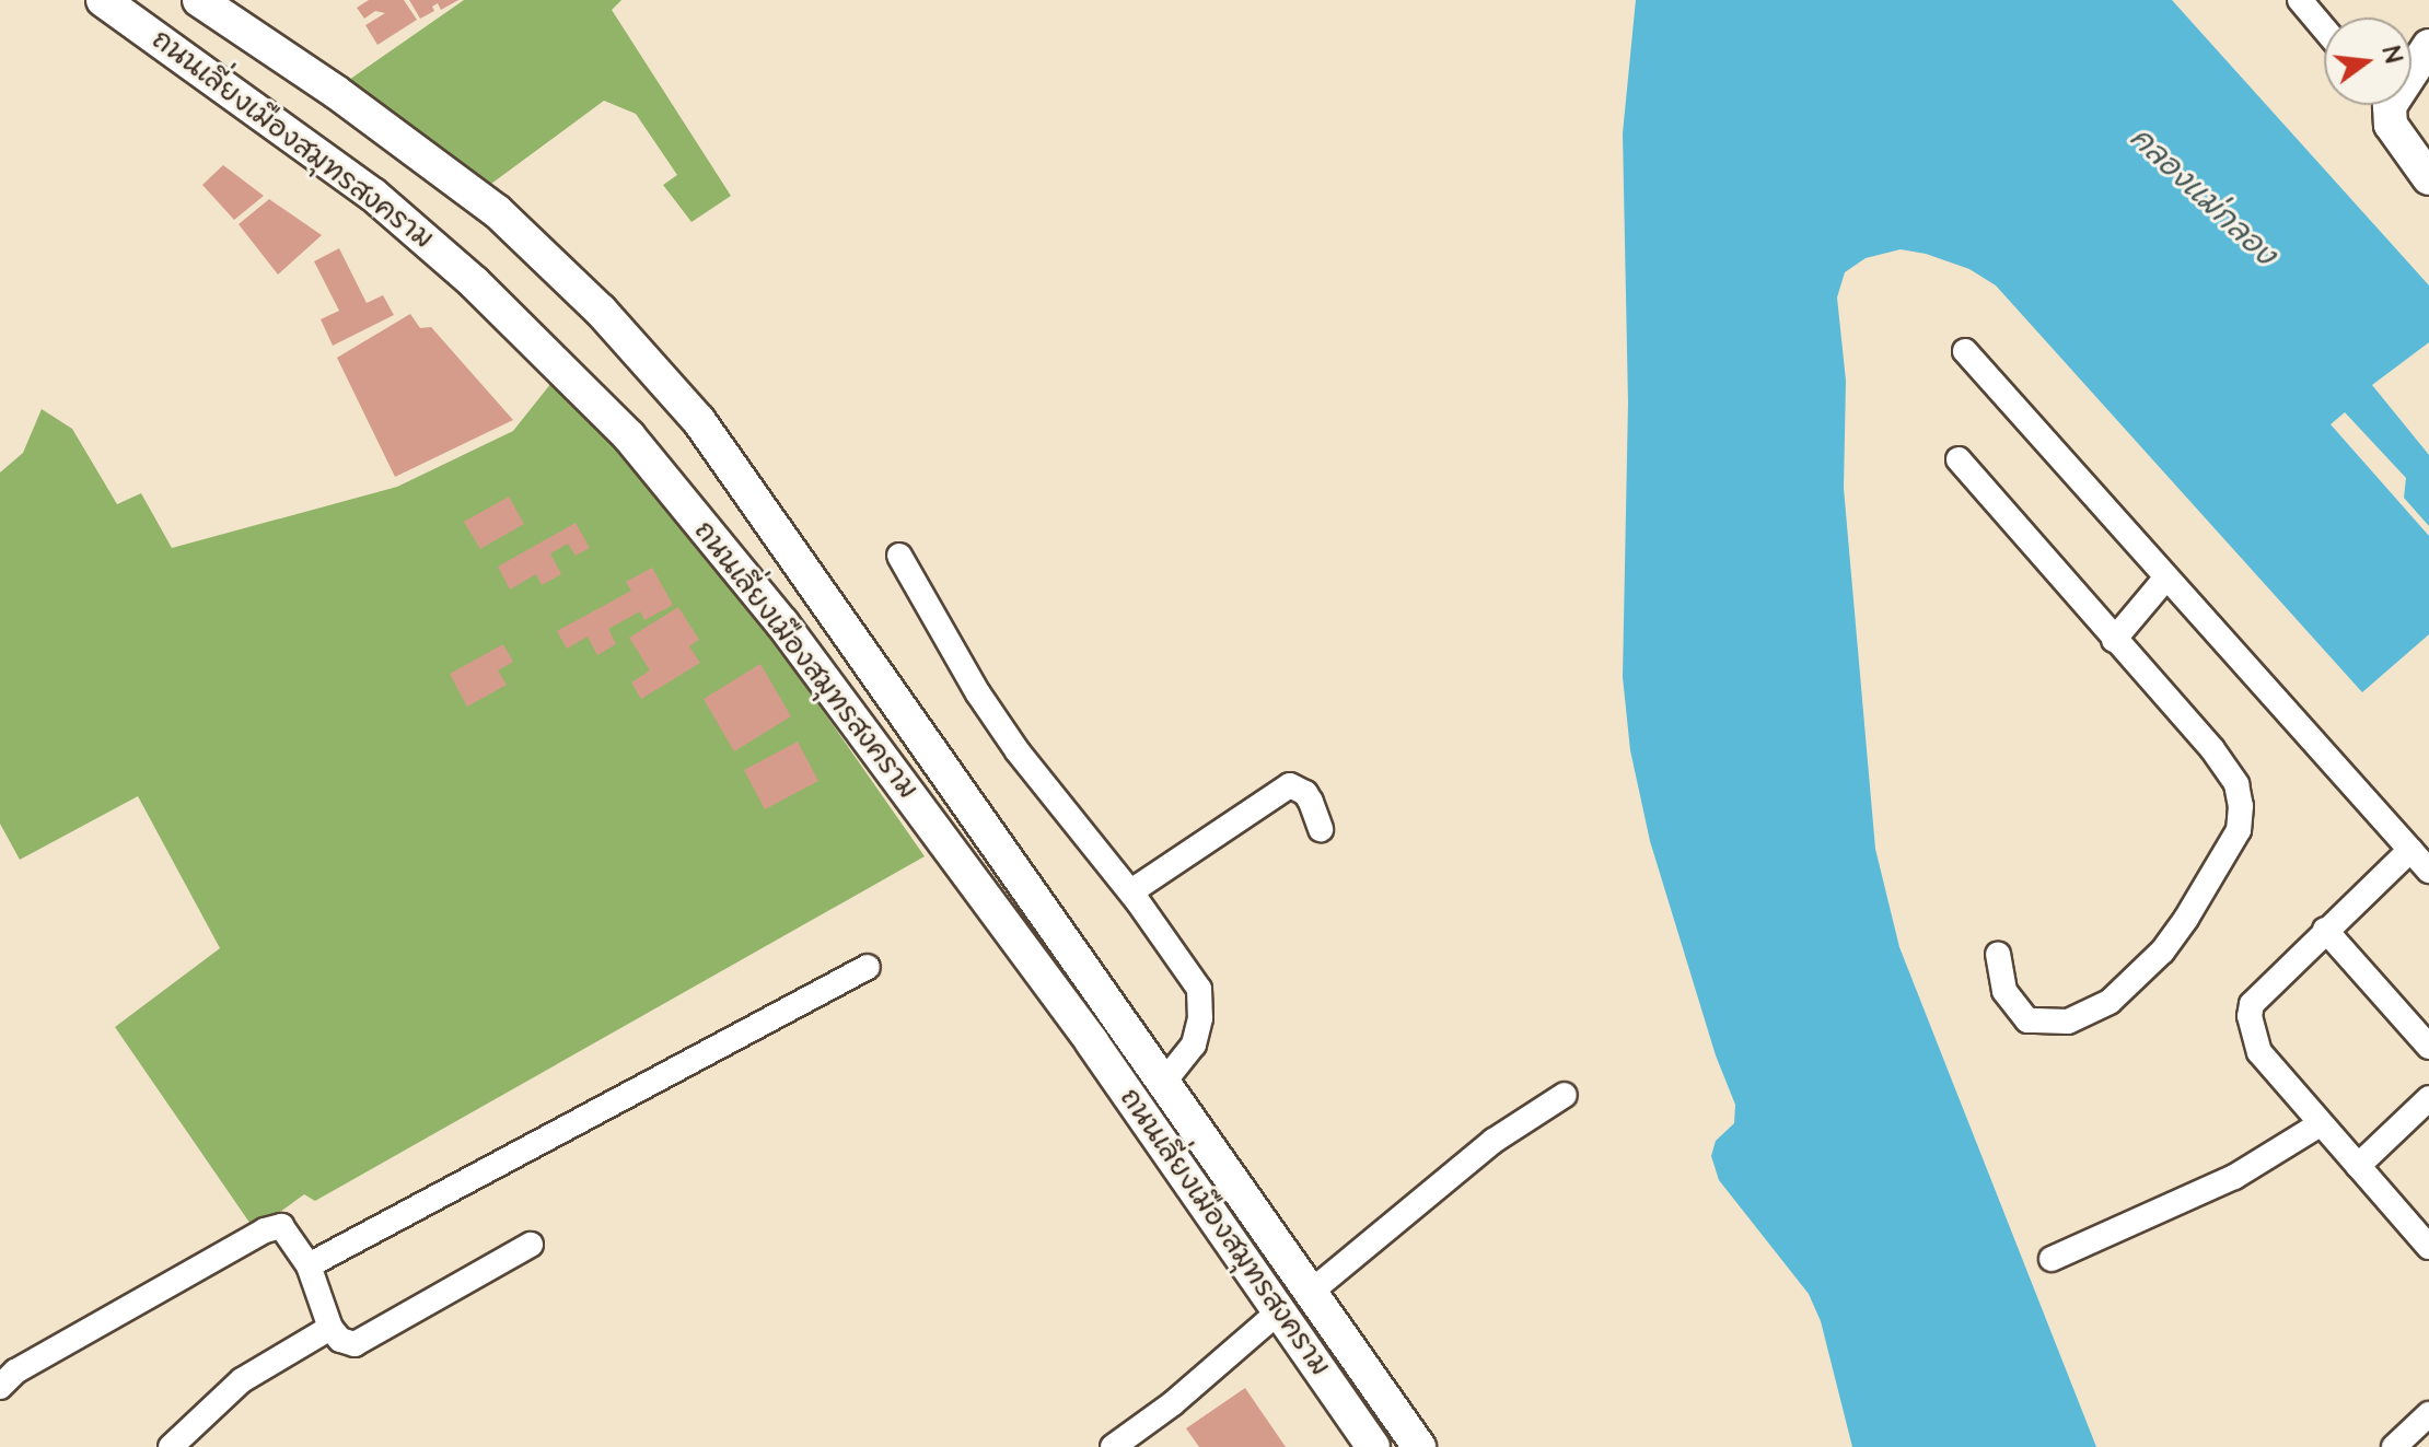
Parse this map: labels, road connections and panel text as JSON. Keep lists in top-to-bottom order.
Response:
{
  "streets": {
    "main road": ["ถนนเลี่ยงเมืองสมุทรสงคราม"]
  },
  "water": ["คลองแม่กลอง"],
  "north": "right"
}
